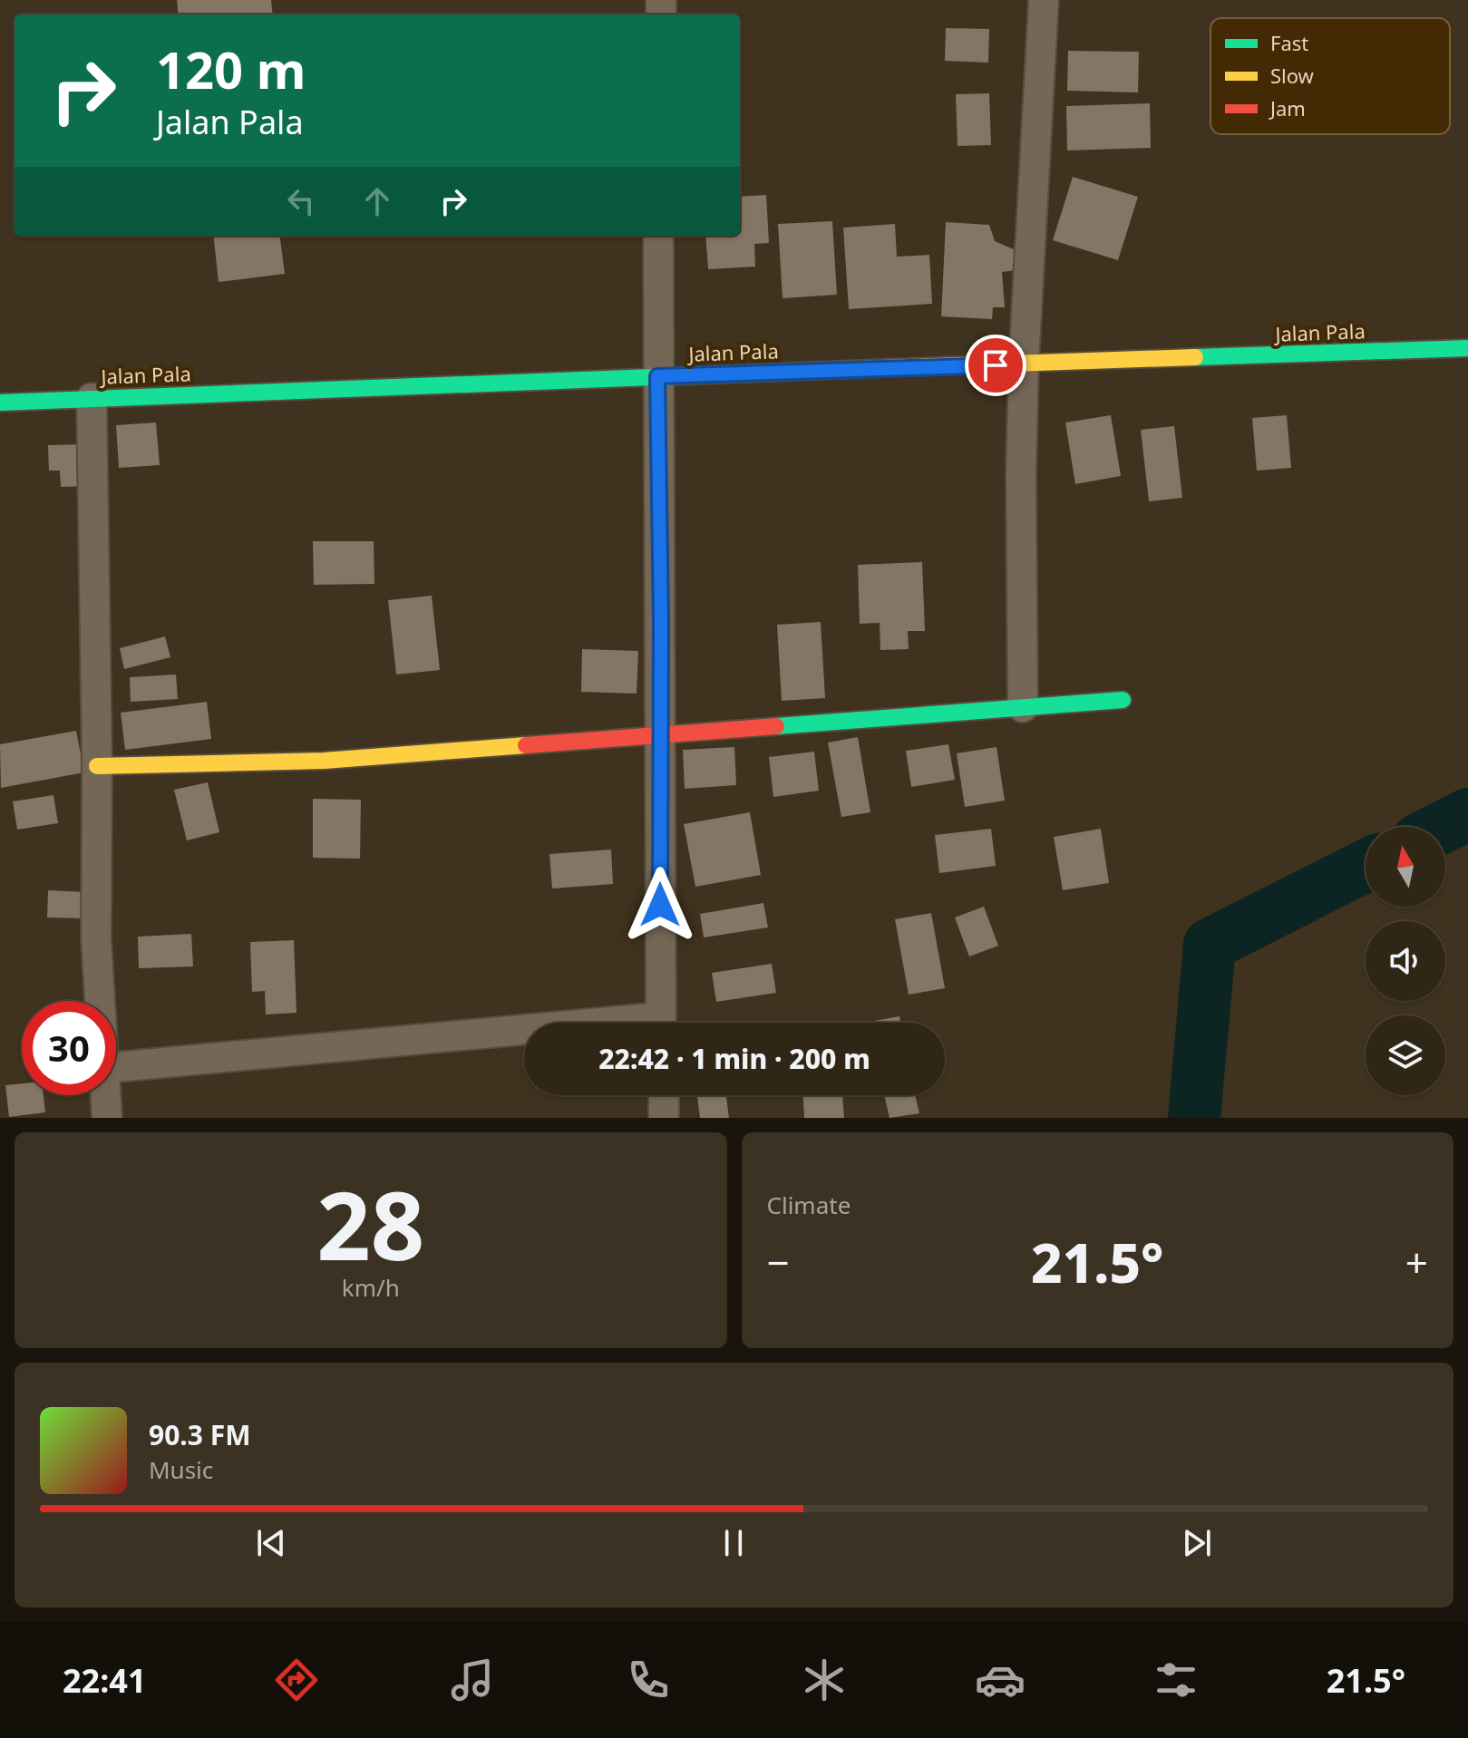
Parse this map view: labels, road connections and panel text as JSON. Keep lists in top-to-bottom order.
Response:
{
  "streets": {
    "street": ["Jalan Pala"]
  },
  "legend": ["Fast", "Slow", "Jam"],
  "north": "top",
  "page": {
    "turn": ["120 m", "Jalan Pala"],
    "limit": "30",
    "trip": "22:42 · 1 min · 200 m",
    "tile": [
      ["28", "km/h"],
      "Climate"
    ],
    "heat": ["−", "21.5°", "+"],
    "song": ["90.3 FM", "Music"],
    "tabs": ["22:41", "21.5°"]
  }
}
